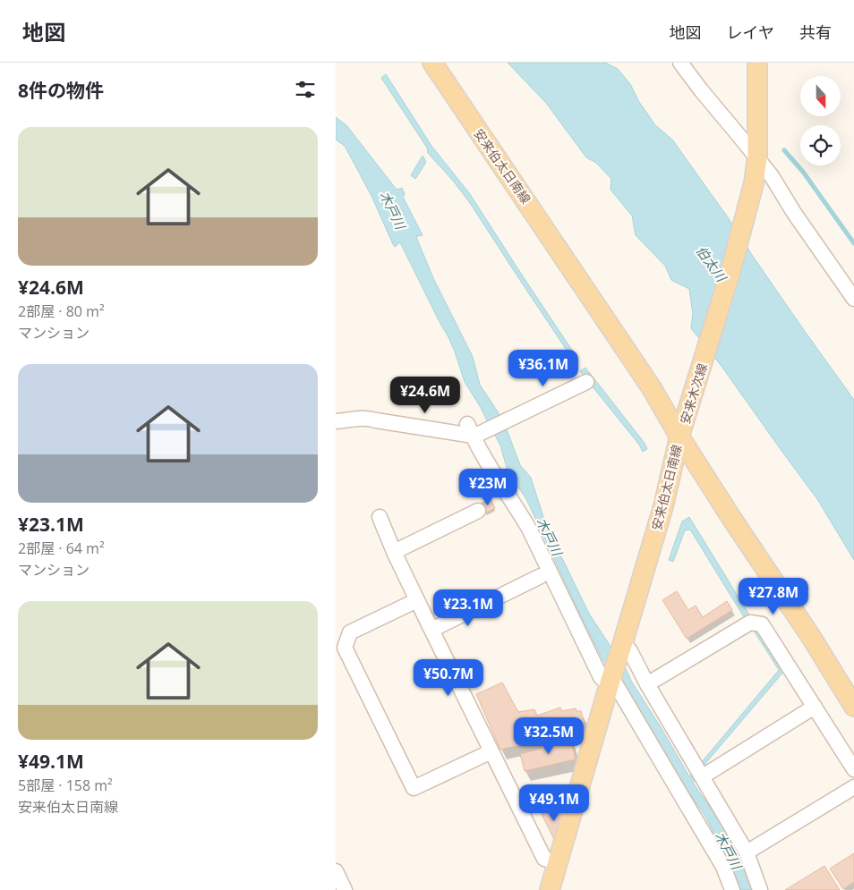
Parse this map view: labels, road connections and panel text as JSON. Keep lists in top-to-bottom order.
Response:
{
  "streets": {
    "main road": ["安来伯太日南線", "安来木次線"]
  },
  "crossings": [
    ["安来伯太日南線", "安来木次線"]
  ],
  "water": ["木戸川", "伯太川"],
  "north": "bottom",
  "page": {
    "header": "地図",
    "nav": ["地図", "レイヤ", "共有"],
    "heading": "8件の物件",
    "list": [
      {
        "name": "¥24.6M",
        "note": "2部屋 · 80 m² · マンション"
      },
      {
        "name": "¥23.1M",
        "note": "2部屋 · 64 m² · マンション"
      },
      {
        "name": "¥49.1M",
        "note": "5部屋 · 158 m² · 安来伯太日南線"
      }
    ],
    "price": [
      "¥36.1M",
      "¥24.6M",
      "¥23M",
      "¥27.8M",
      "¥23.1M",
      "¥50.7M",
      "¥32.5M",
      "¥49.1M"
    ]
  }
}
